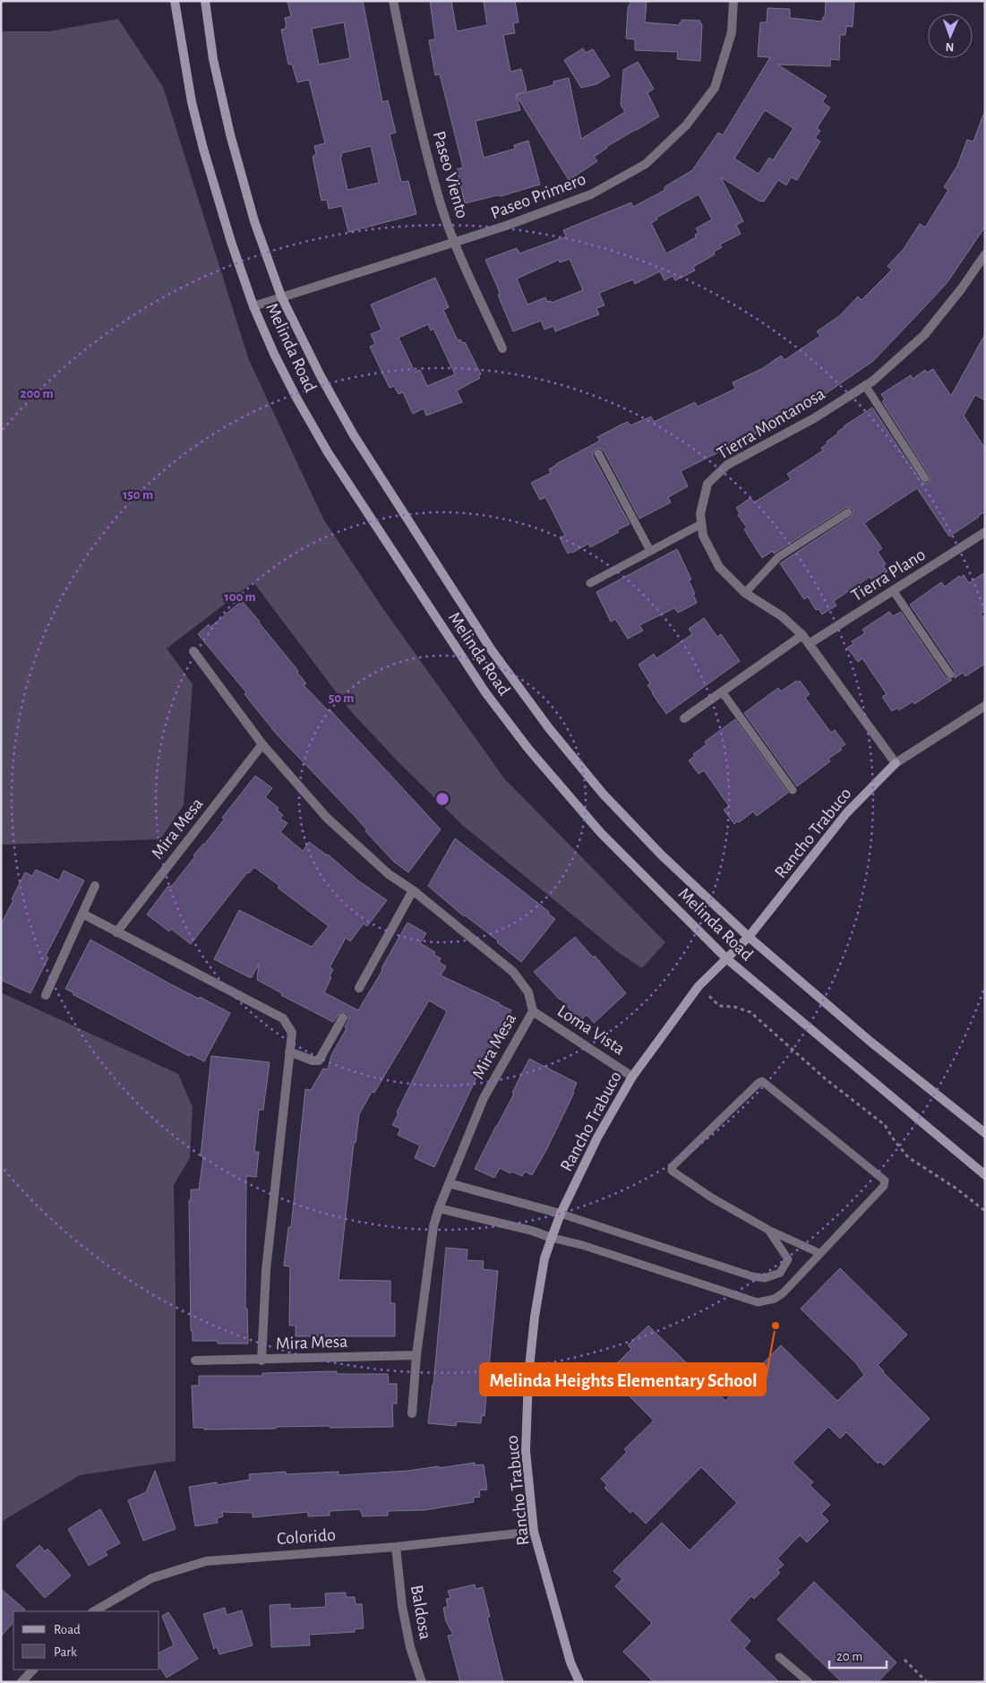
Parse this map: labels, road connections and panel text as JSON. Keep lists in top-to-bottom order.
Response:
{
  "streets": {
    "main road": ["Melinda Road", "Rancho Trabuco"],
    "street": [
      "Paseo Viento",
      "Paseo Primero",
      "Tierra Montanosa",
      "Tierra Plano",
      "Mira Mesa",
      "Loma Vista",
      "Colorido",
      "Baldosa"
    ]
  },
  "crossings": [
    ["Paseo Viento", "Paseo Primero"],
    ["Paseo Primero", "Melinda Road"],
    ["Melinda Road", "Rancho Trabuco"],
    ["Tierra Montanosa", "Tierra Plano"],
    ["Tierra Montanosa", "Rancho Trabuco"],
    ["Mira Mesa", "Loma Vista"],
    ["Rancho Trabuco", "Loma Vista"],
    ["Rancho Trabuco", "Colorido"],
    ["Colorido", "Baldosa"]
  ],
  "places": ["Melinda Heights Elementary School"],
  "legend": ["Road", "Park"],
  "scale_bar": "20 m",
  "north": "bottom",
  "rings": [
    "200 m",
    "150 m",
    "100 m",
    "50 m"
  ]
}
